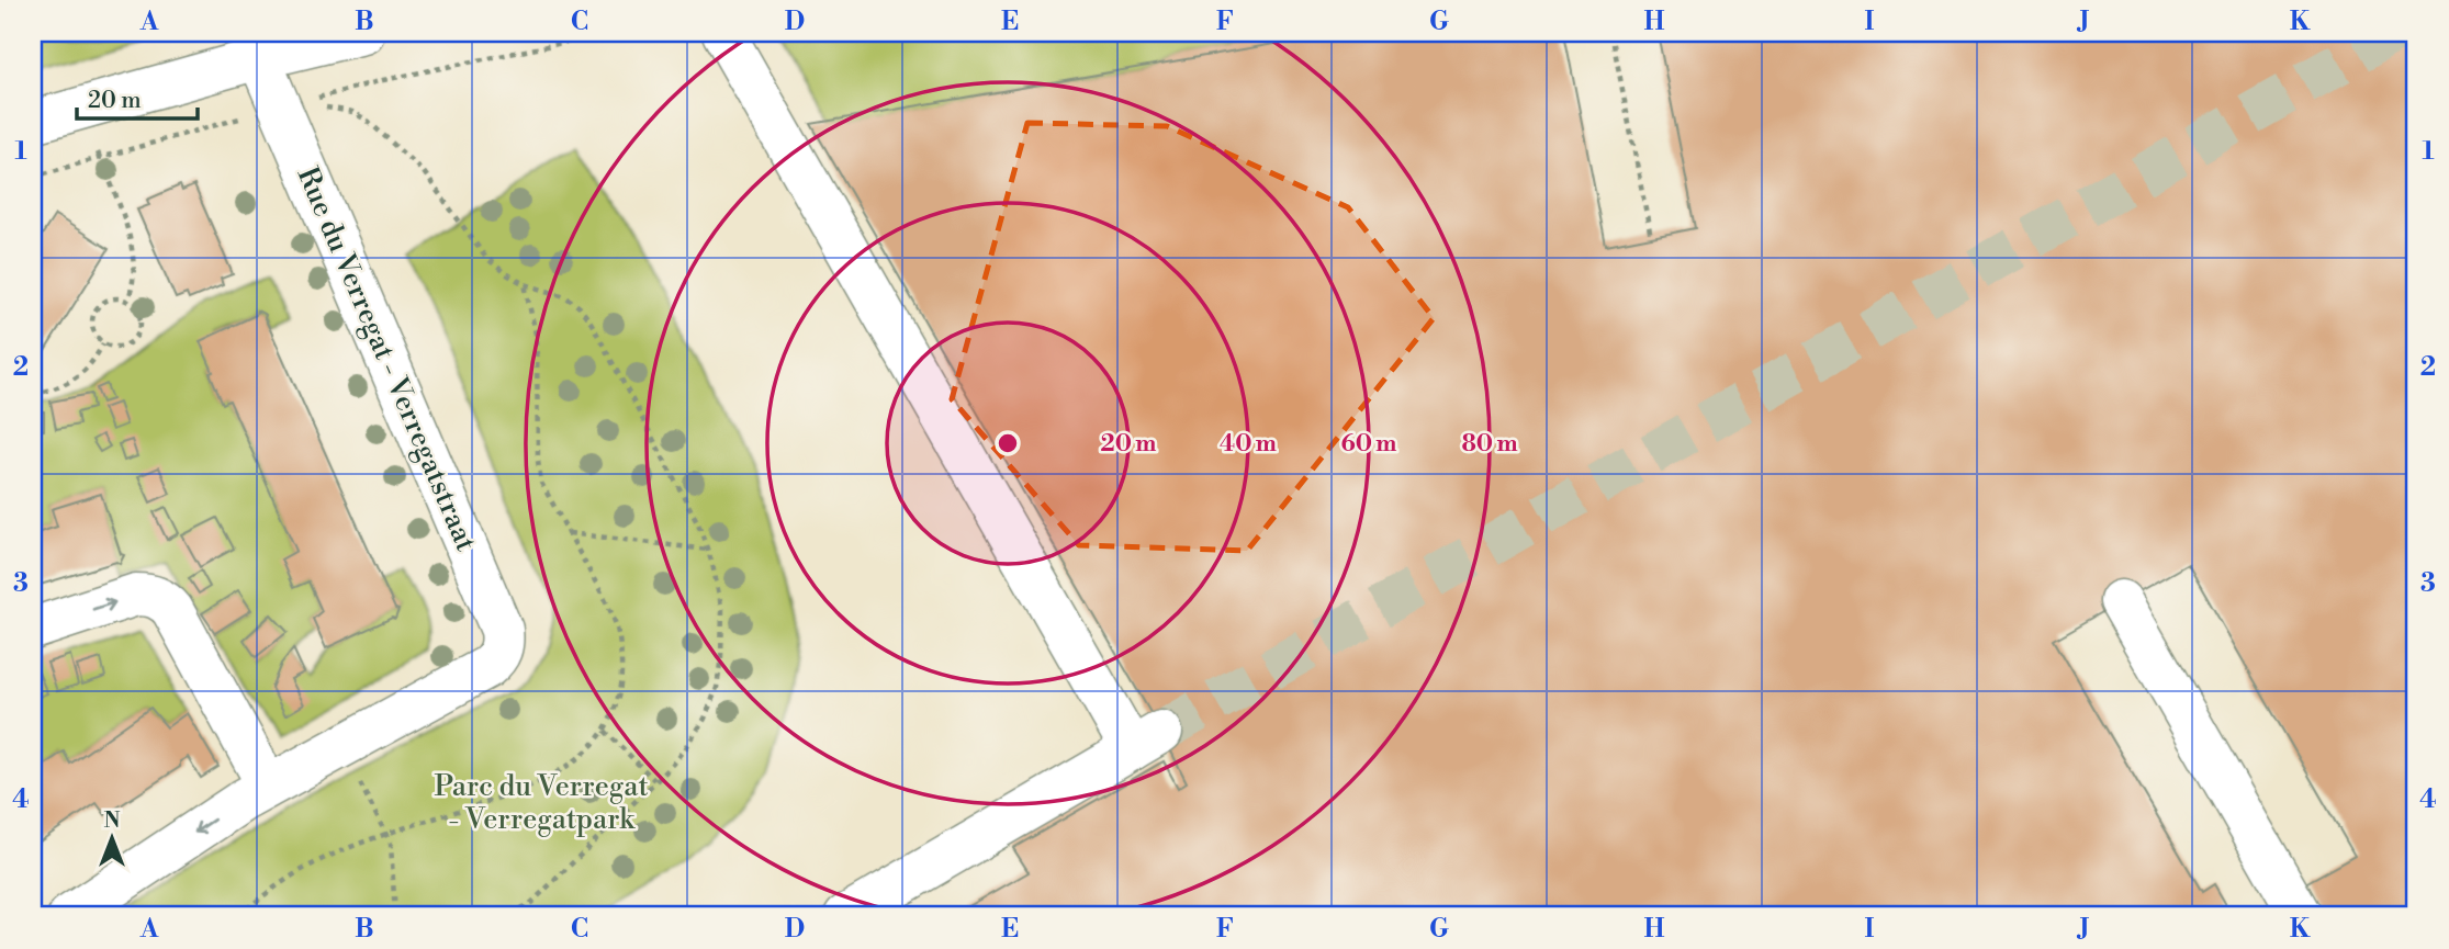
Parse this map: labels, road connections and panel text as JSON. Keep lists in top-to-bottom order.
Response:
{
  "streets": {
    "street": ["Rue du Verregat - Verregatstraat"]
  },
  "parks": ["Parc du Verregat - Verregatpark"],
  "scale_bar": "20 m",
  "north": "top",
  "grid": {
    "columns": [
      "A",
      "B",
      "C",
      "D",
      "E",
      "F",
      "G",
      "H",
      "I",
      "J",
      "K"
    ],
    "rows": [
      "1",
      "2",
      "3",
      "4"
    ]
  },
  "rings": [
    "20 m",
    "40 m",
    "60 m",
    "80 m"
  ]
}
